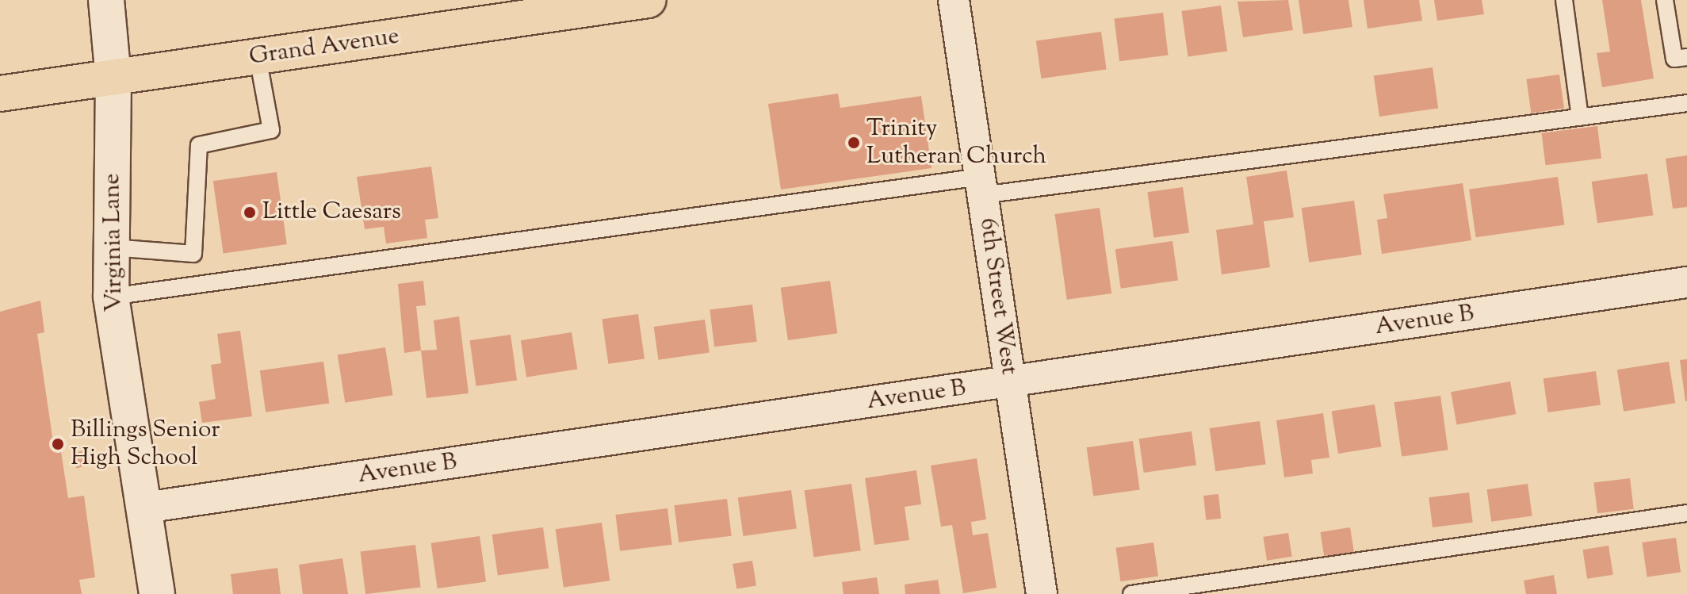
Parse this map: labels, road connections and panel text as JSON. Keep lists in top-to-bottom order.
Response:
{
  "streets": {
    "main road": ["Grand Avenue"],
    "street": ["Virginia Lane", "6th Street West", "Avenue B"]
  },
  "crossings": [
    ["Grand Avenue", "Virginia Lane"],
    ["Virginia Lane", "Avenue B"],
    ["6th Street West", "Avenue B"]
  ],
  "places": ["Trinity Lutheran Church", "Little Caesars", "Billings Senior High School"]
}
